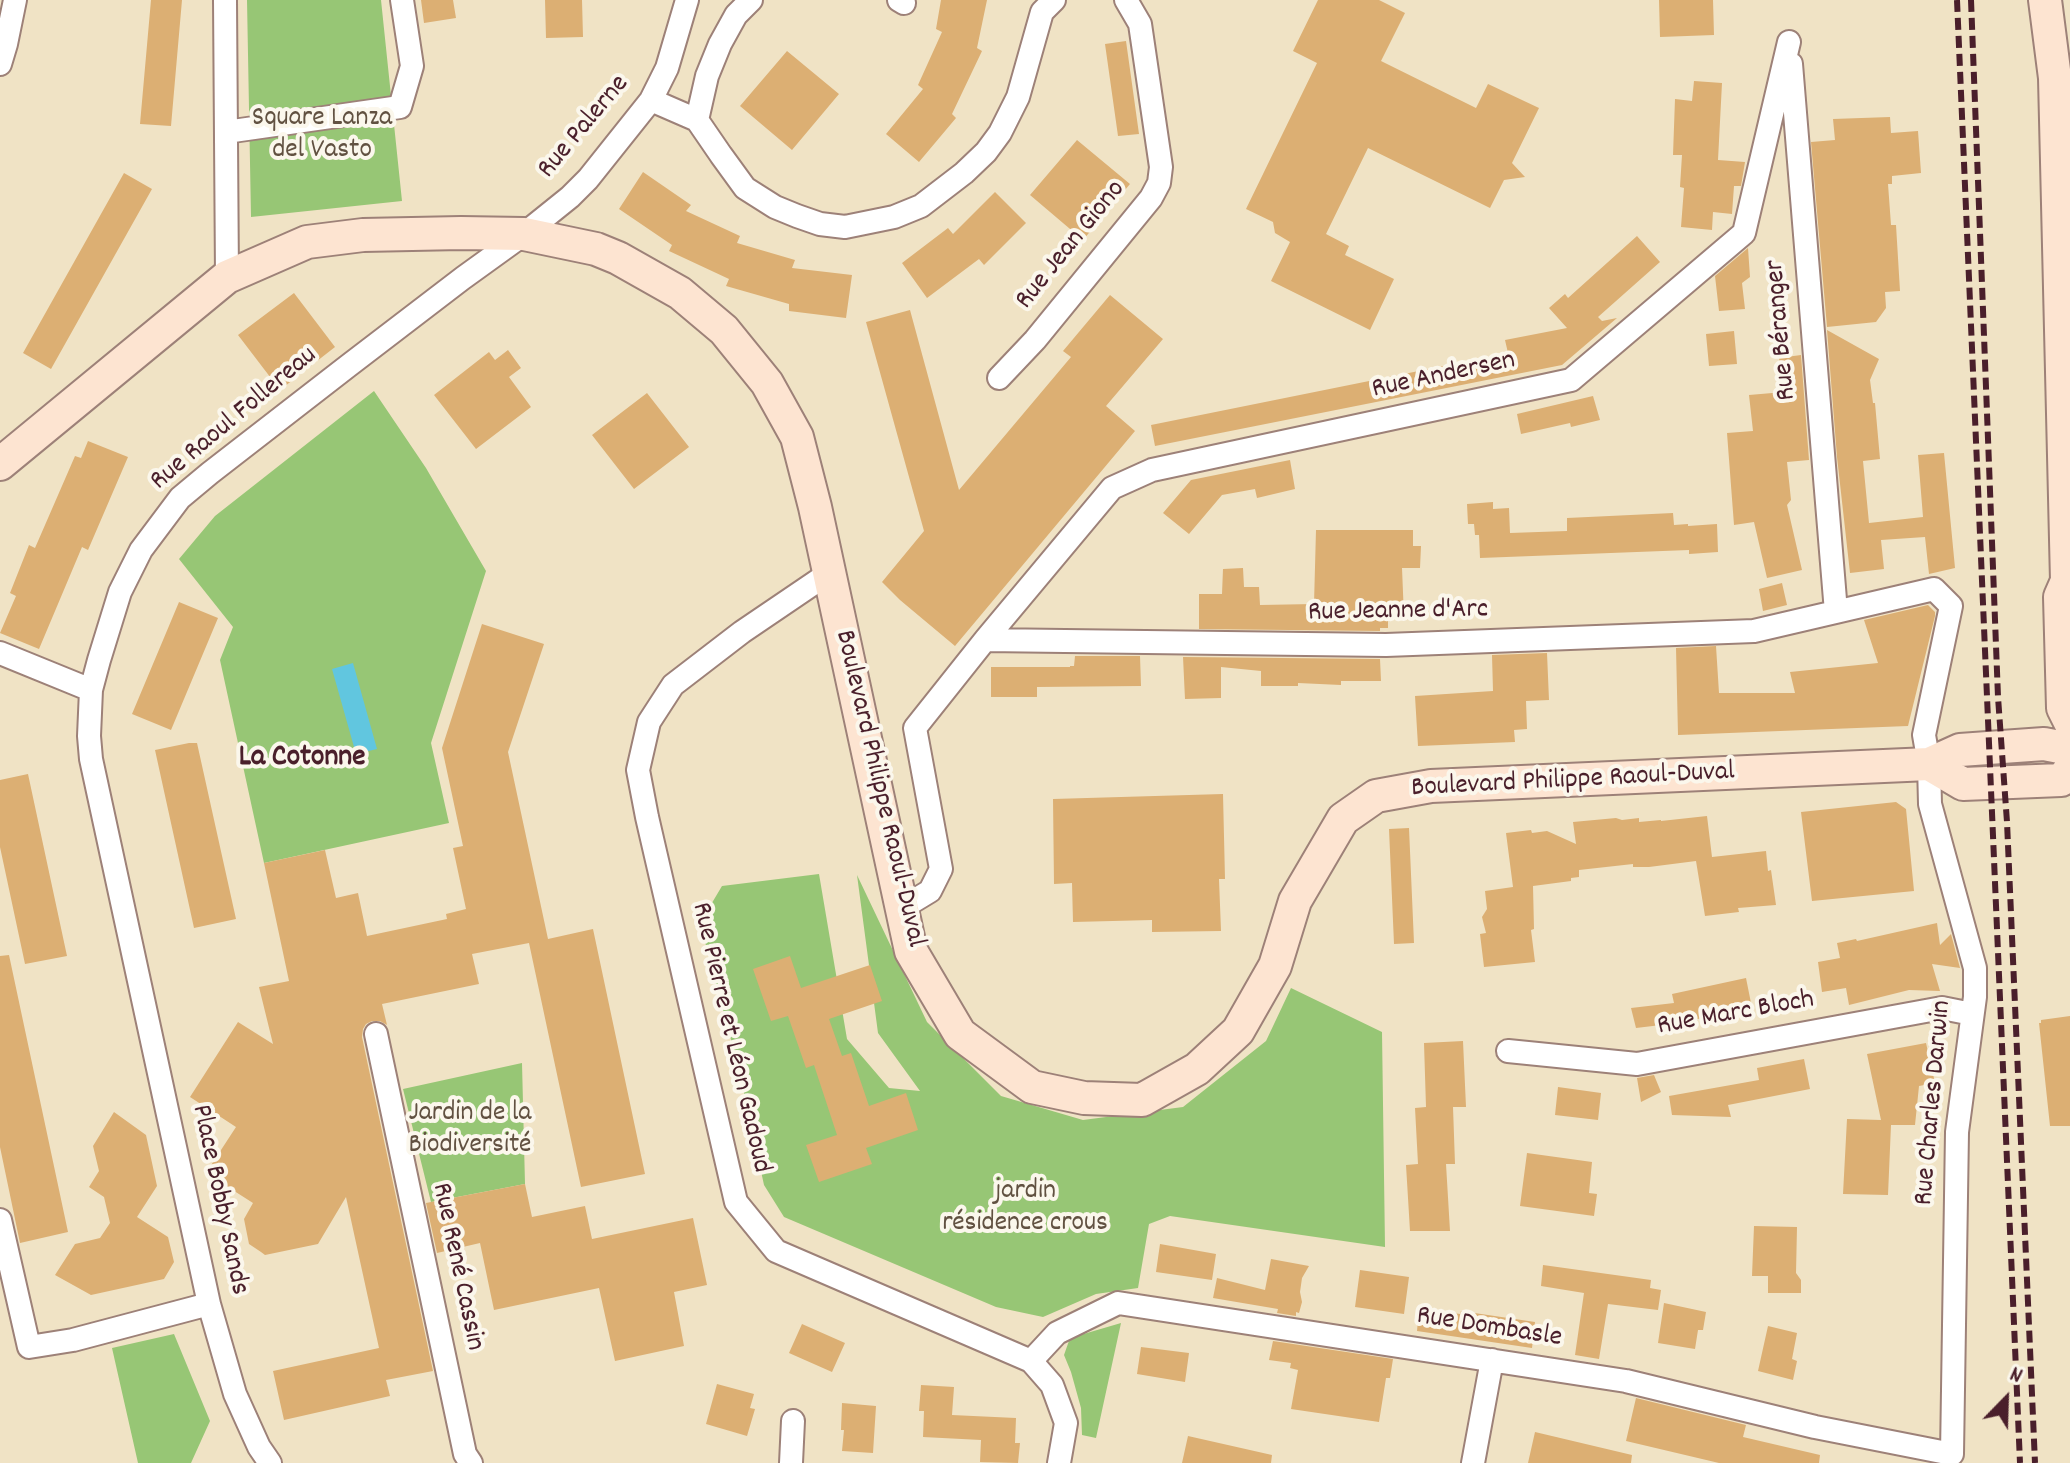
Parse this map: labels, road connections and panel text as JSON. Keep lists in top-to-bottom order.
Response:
{
  "streets": {
    "street": [
      "Rue Palerne",
      "Rue Jean Giono",
      "Rue Béranger",
      "Rue Andersen",
      "Rue Raoul Follereau",
      "Rue Jeanne d'Arc",
      "Boulevard Philippe Raoul-Duval",
      "Rue Marc Bloch",
      "Rue Pierre et Léon Gadoud",
      "Rue Charles Darwin",
      "Place Bobby Sands",
      "Rue René Cassin",
      "Rue Dombasle"
    ]
  },
  "crossings": [
    ["Rue Palerne", "Rue Raoul Follereau"],
    ["Rue Palerne", "Boulevard Philippe Raoul-Duval"],
    ["Rue Béranger", "Rue Andersen"],
    ["Rue Béranger", "Rue Jeanne d'Arc"],
    ["Rue Andersen", "Rue Jeanne d'Arc"],
    ["Rue Raoul Follereau", "Boulevard Philippe Raoul-Duval"],
    ["Rue Raoul Follereau", "Place Bobby Sands"],
    ["Rue Jeanne d'Arc", "Boulevard Philippe Raoul-Duval"],
    ["Rue Jeanne d'Arc", "Rue Charles Darwin"],
    ["Boulevard Philippe Raoul-Duval", "Rue Pierre et Léon Gadoud"],
    ["Boulevard Philippe Raoul-Duval", "Rue Charles Darwin"],
    ["Rue Marc Bloch", "Rue Charles Darwin"],
    ["Rue Pierre et Léon Gadoud", "Rue Dombasle"],
    ["Rue Charles Darwin", "Rue Dombasle"]
  ],
  "districts": ["La Cotonne"],
  "parks": ["Square Lanza del Vasto", "Jardin de la Biodiversité", "jardin résidence crous"],
  "north": "top right"
}
